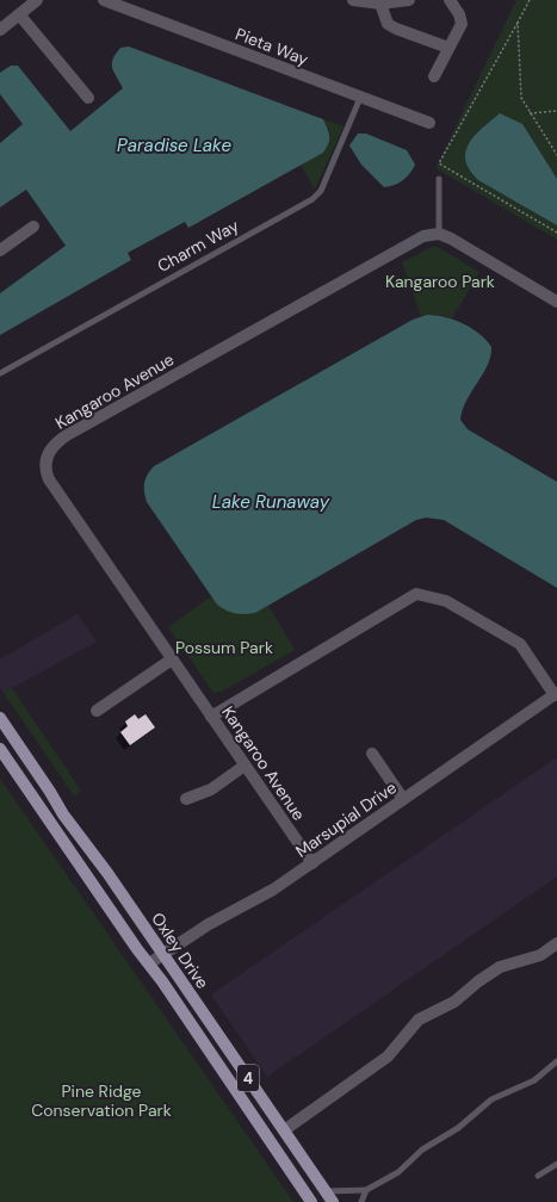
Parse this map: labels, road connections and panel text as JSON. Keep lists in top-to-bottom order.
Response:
{
  "streets": {
    "main road": ["Oxley Drive", "4"],
    "street": ["Pieta Way", "Kangaroo Avenue", "Marsupial Drive"],
    "lane": ["Charm Way"]
  },
  "crossings": [
    ["Pieta Way", "Charm Way"],
    ["Kangaroo Avenue", "Marsupial Drive"],
    ["Marsupial Drive", "Oxley Drive"]
  ],
  "water": ["Paradise Lake", "Lake Runaway"],
  "parks": ["Kangaroo Park", "Possum Park", "Pine Ridge Conservation Park"]
}
